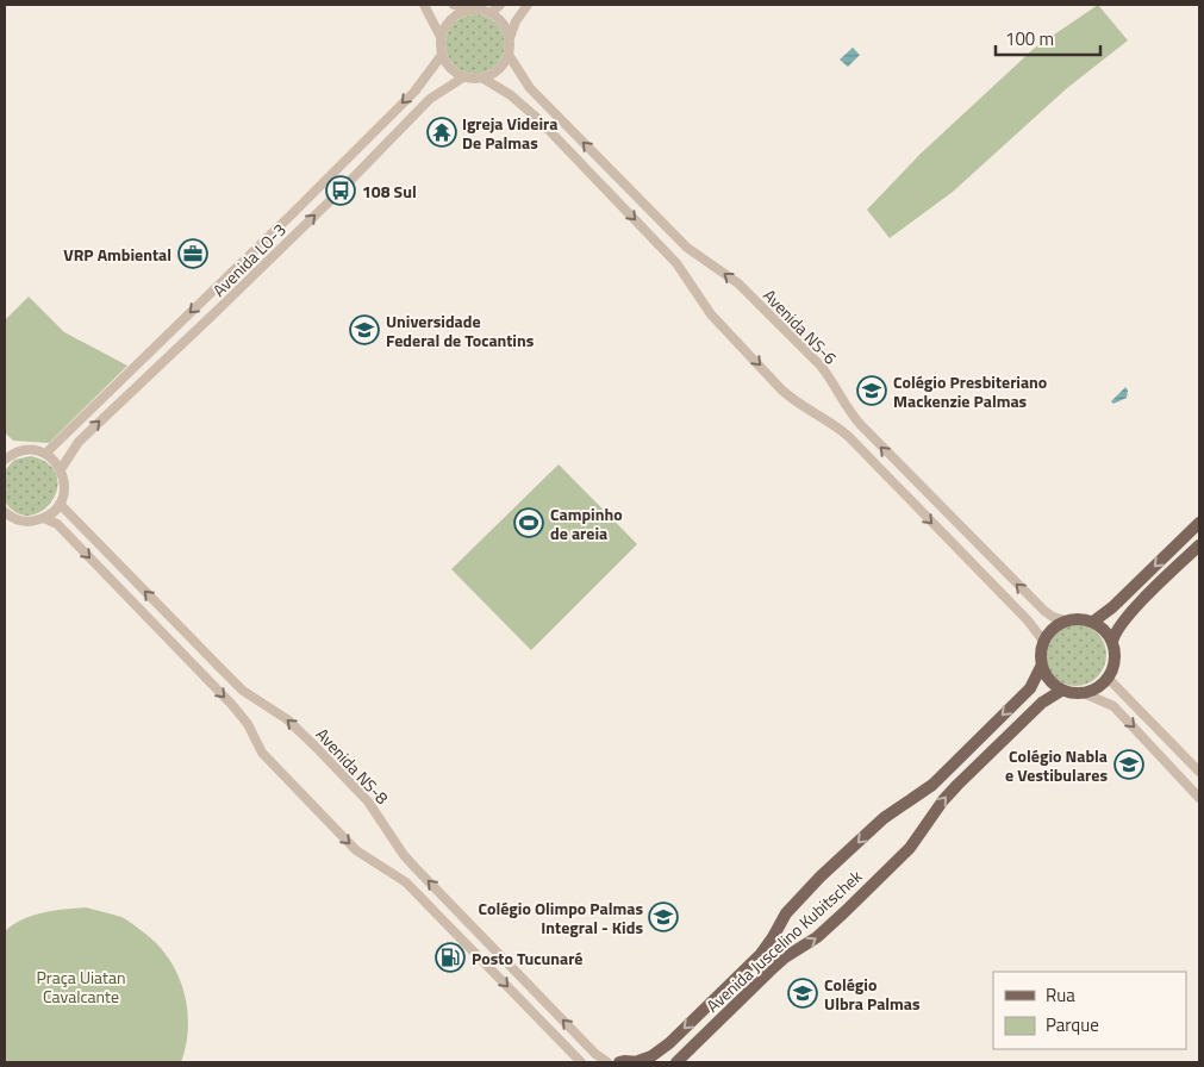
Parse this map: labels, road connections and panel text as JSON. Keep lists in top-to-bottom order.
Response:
{
  "streets": {
    "main road": ["Avenida Juscelino Kubitschek"],
    "street": ["Avenida LO-3", "Avenida NS-6", "Avenida NS-8"]
  },
  "crossings": [
    ["Avenida LO-3", "Avenida NS-6"],
    ["Avenida NS-6", "Avenida Juscelino Kubitschek"]
  ],
  "parks": ["Praça Uiatan Cavalcante"],
  "places": {
    "temple": ["Igreja Videira De Palmas"],
    "bus stop": ["108 Sul"],
    "office": ["VRP Ambiental"],
    "school or university": [
      "Universidade Federal de Tocantins",
      "Colégio Presbiteriano Mackenzie Palmas",
      "Colégio Nabla e Vestibulares",
      "Colégio Olimpo Palmas Integral - Kids",
      "Colégio Ulbra Palmas"
    ],
    "sports": ["Campinho de areia"],
    "fuel station": ["Posto Tucunaré"]
  },
  "legend": ["Rua", "Parque"],
  "scale_bar": "100 m"
}
